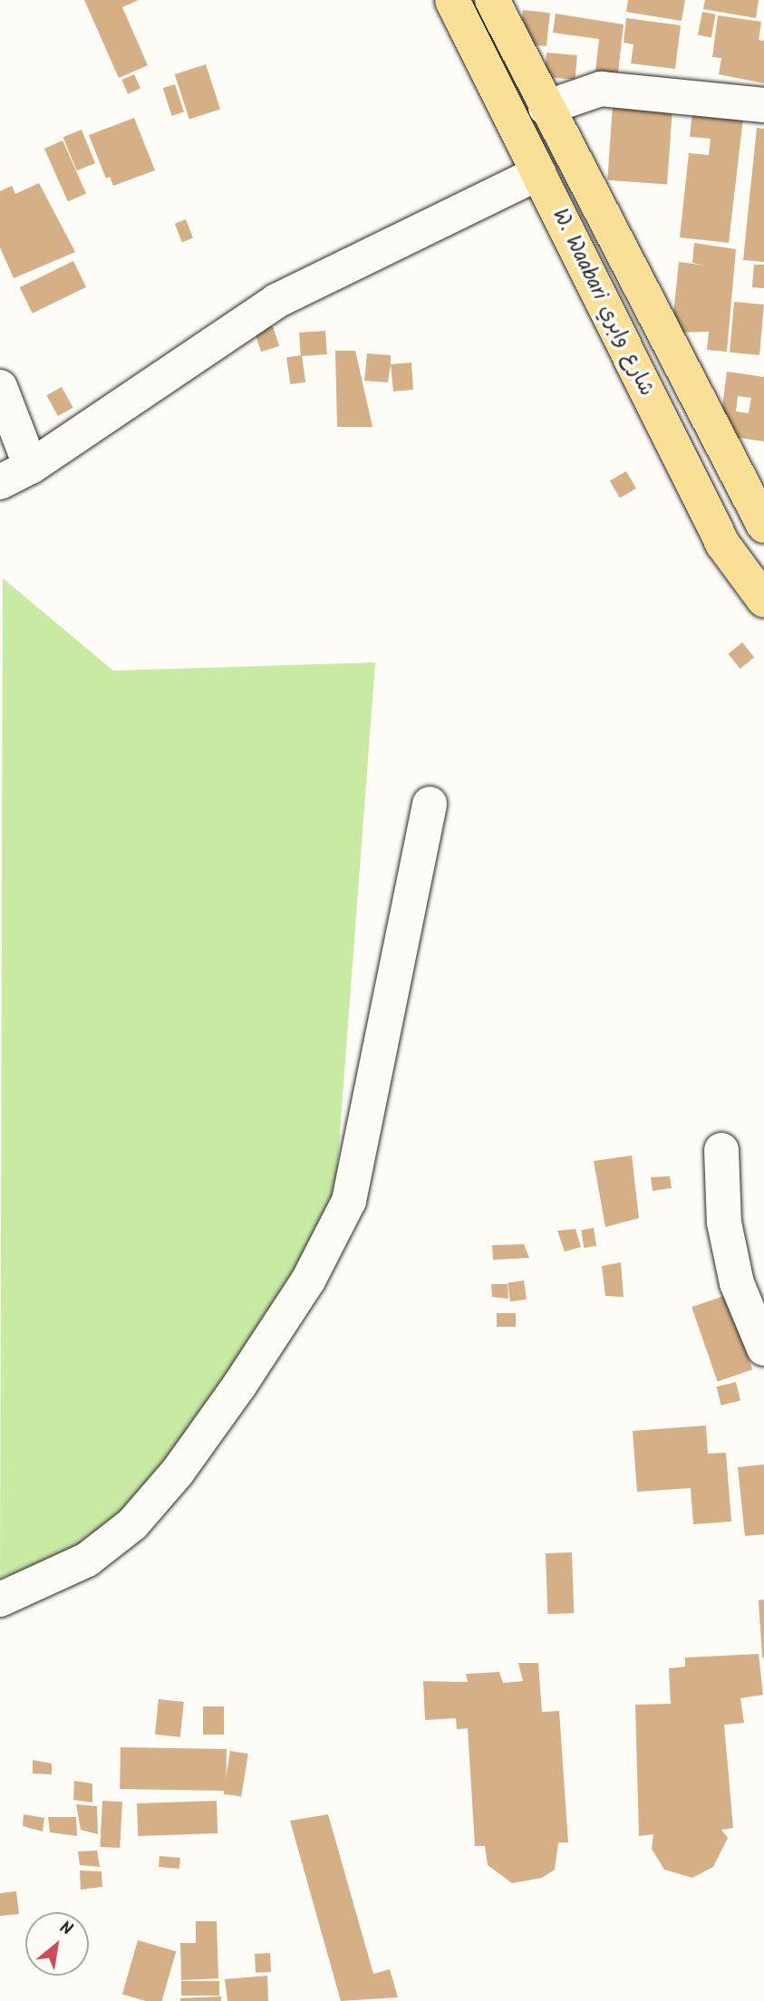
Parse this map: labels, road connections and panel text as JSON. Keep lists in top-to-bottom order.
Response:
{
  "streets": {
    "main road": ["W. Waabari شارع وابري"]
  },
  "north": "top right"
}
